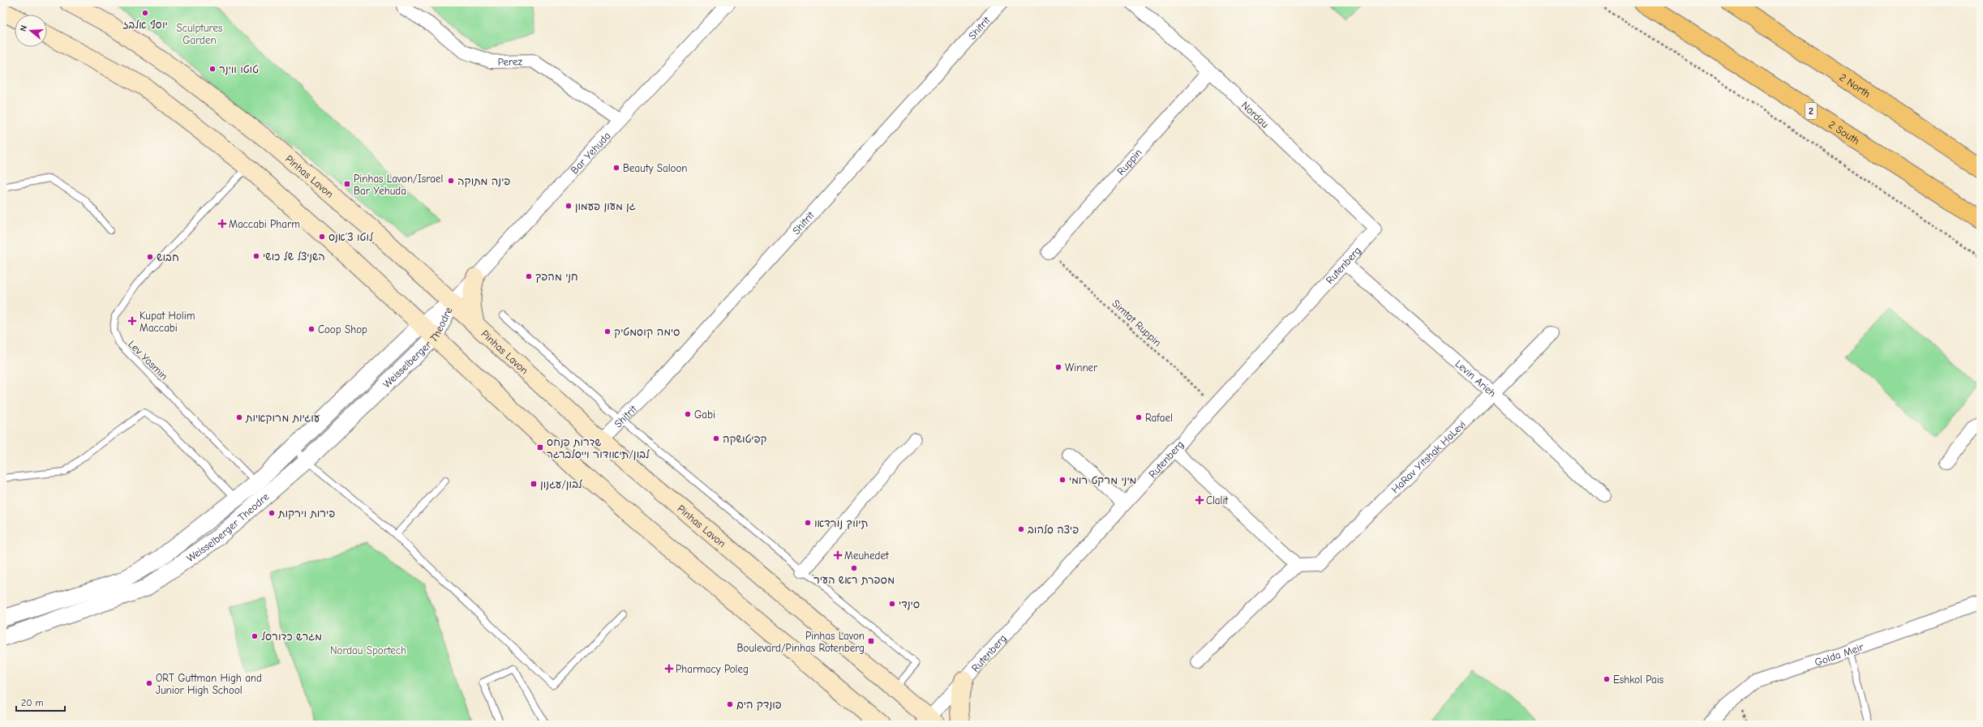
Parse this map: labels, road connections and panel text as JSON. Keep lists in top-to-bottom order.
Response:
{
  "streets": {
    "highway": ["2 North", "2", "2 South"],
    "main road": ["Pinhas Lavon"],
    "street": [
      "Shitrit",
      "Perez",
      "Nordau",
      "Bar Yehuda",
      "Ruppin",
      "Rutenberg",
      "Weisselberger Theodre",
      "Levin Arieh",
      "HaRav Yitshak HaLevi",
      "Golda Meir"
    ],
    "lane": ["Lev Yasmin"],
    "path": ["Simtat Ruppin"]
  },
  "crossings": [
    ["Shitrit", "Pinhas Lavon"],
    ["Perez", "Bar Yehuda"],
    ["Nordau", "Ruppin"],
    ["Nordau", "Rutenberg"],
    ["Bar Yehuda", "Pinhas Lavon"],
    ["Bar Yehuda", "Weisselberger Theodre"],
    ["Ruppin", "Simtat Ruppin"],
    ["Pinhas Lavon", "Rutenberg"],
    ["Pinhas Lavon", "Weisselberger Theodre"],
    ["Rutenberg", "Simtat Ruppin"],
    ["Rutenberg", "Levin Arieh"],
    ["Weisselberger Theodre", "Lev Yasmin"],
    ["Levin Arieh", "HaRav Yitshak HaLevi"]
  ],
  "parks": ["Sculptures Garden", "Nordau Sportech"],
  "places": {
    "other": [
      "יוסף אלבז",
      "טוטו ווינר",
      "Beauty Saloon",
      "פינה מתוקה",
      "גן מעון פעמון",
      "לוטו צ'אנס",
      "השניצל של כושי",
      "חבוש",
      "חני מהפך",
      "Coop Shop",
      "סימה קוסמטיק",
      "Winner",
      "Gabi",
      "עוגיות מרוקאיות",
      "Rafael",
      "קפיטושקה",
      "מיני מרקט רומי",
      "פירות וירקות",
      "תיווך נורדאו",
      "פיצה סלהוב",
      "מספרת ראש העיר",
      "סינדי",
      "מגרש כדורסל",
      "Eshkol Pais",
      "ORT Guttman High and Junior High School",
      "פונדק הים"
    ],
    "transit": [
      "Pinhas Lavon/Israel Bar Yehuda",
      "שדרות פנחס לבון/תיאודור וייסלברגר",
      "לבון/עגנון",
      "Pinhas Lavon Boulevard/Pinhas Rotenberg"
    ],
    "health": [
      "Maccabi Pharm",
      "Kupat Holim Maccabi",
      "Clalit",
      "Meuhedet",
      "Pharmacy Poleg"
    ]
  },
  "scale_bar": "20 m",
  "north": "left"
}
